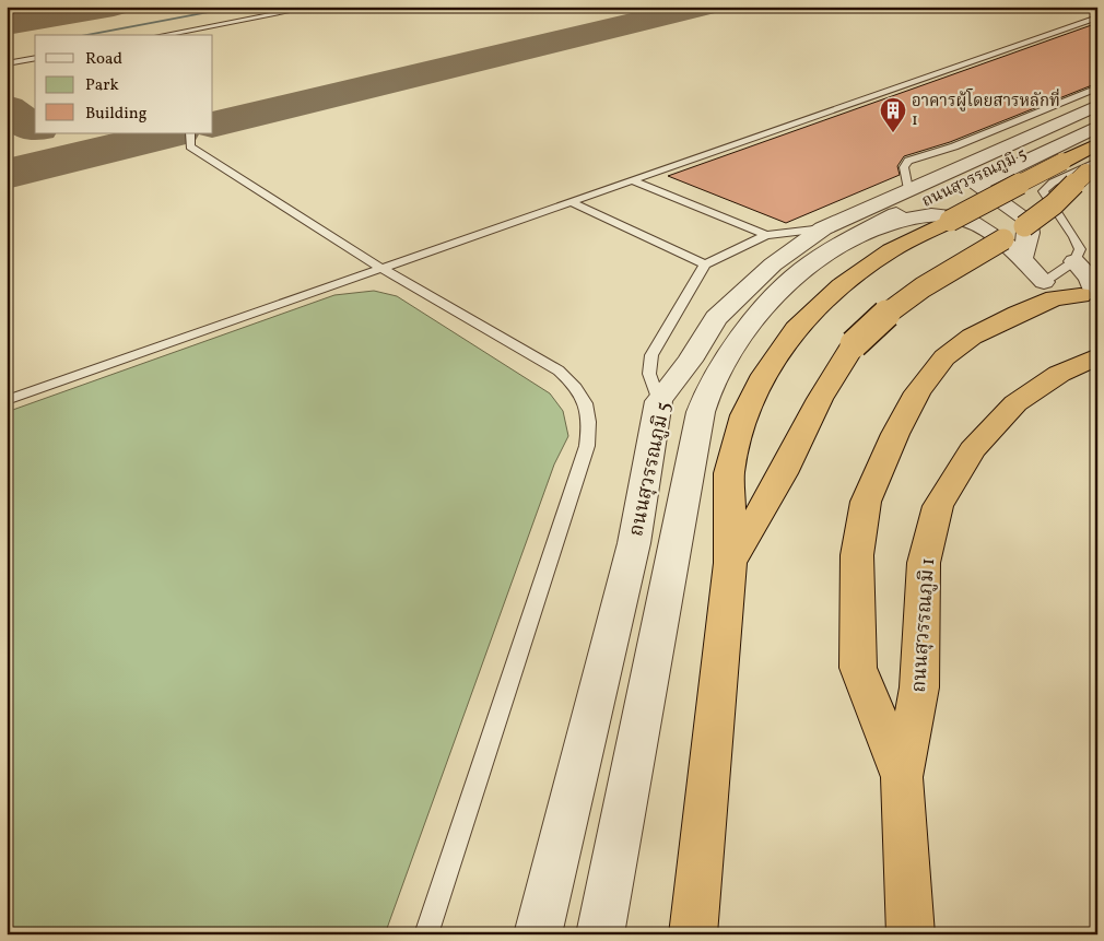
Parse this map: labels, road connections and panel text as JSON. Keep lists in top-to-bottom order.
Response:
{
  "streets": {
    "highway": ["ถนนสุวรรณภูมิ 1"],
    "street": ["ถนนสุวรรณภูมิ 5"]
  },
  "places": {
    "building": ["อาคารผู้โดยสารหลักที่ 1"]
  },
  "legend": ["Road", "Park", "Building"]
}
